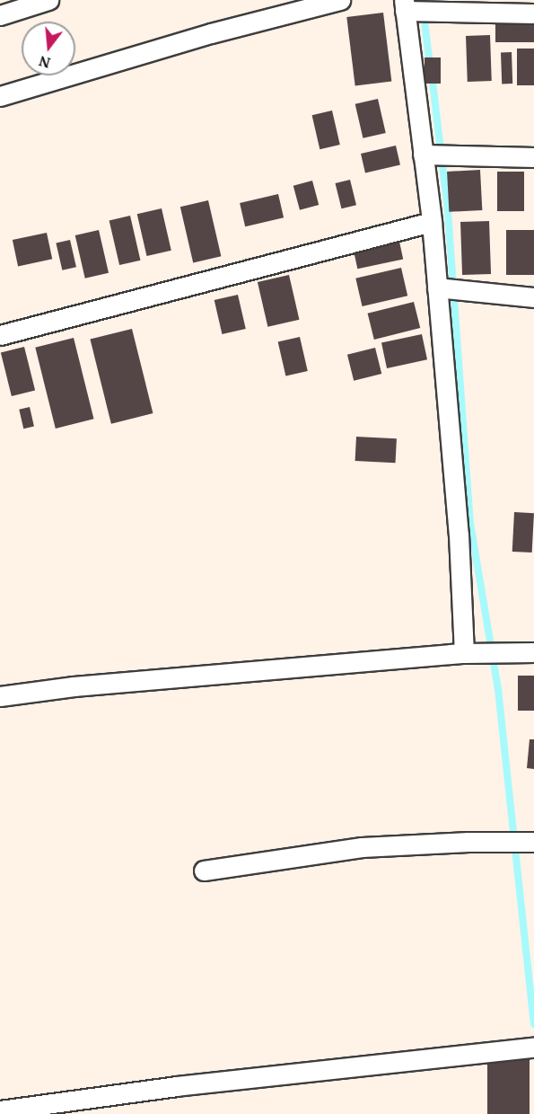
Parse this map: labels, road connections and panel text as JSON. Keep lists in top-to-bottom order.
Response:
{
  "north": "bottom"
}
